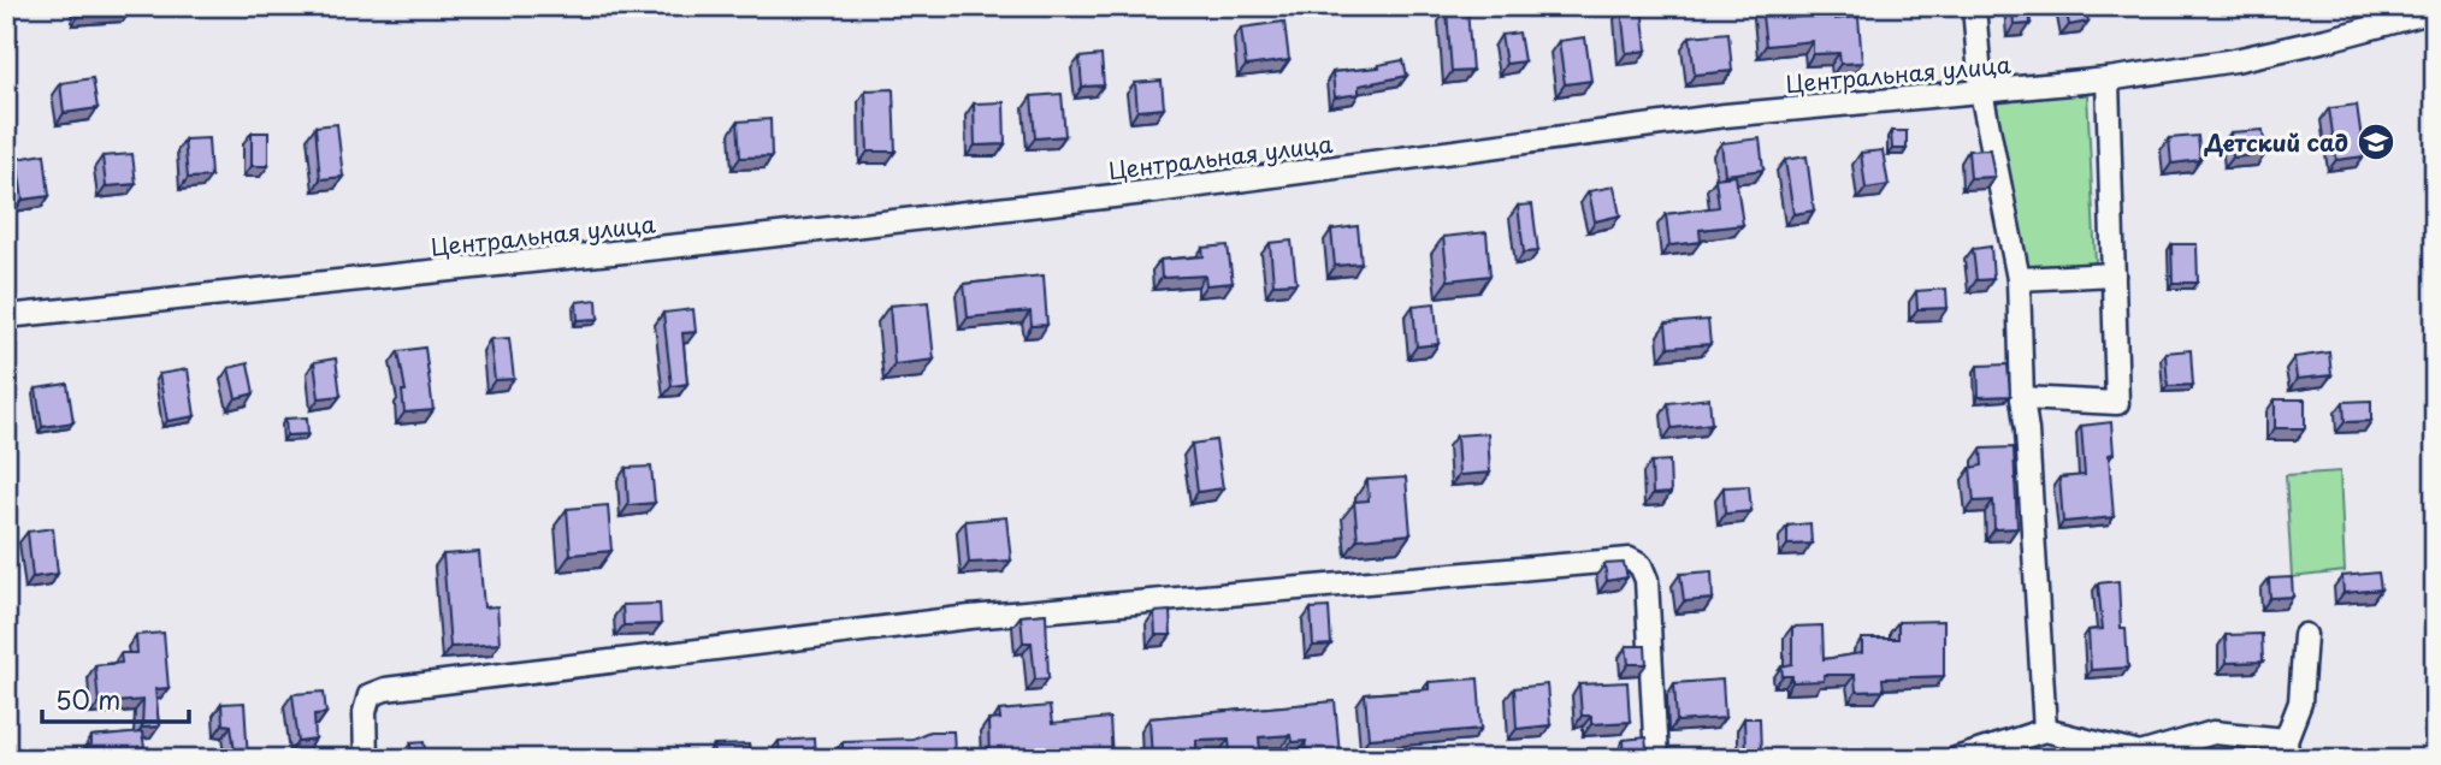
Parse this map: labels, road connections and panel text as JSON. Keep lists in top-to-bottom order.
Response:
{
  "streets": {
    "street": ["Центральная улица"]
  },
  "places": {
    "school or university": ["Детский сад"]
  },
  "scale_bar": "50 m"
}
